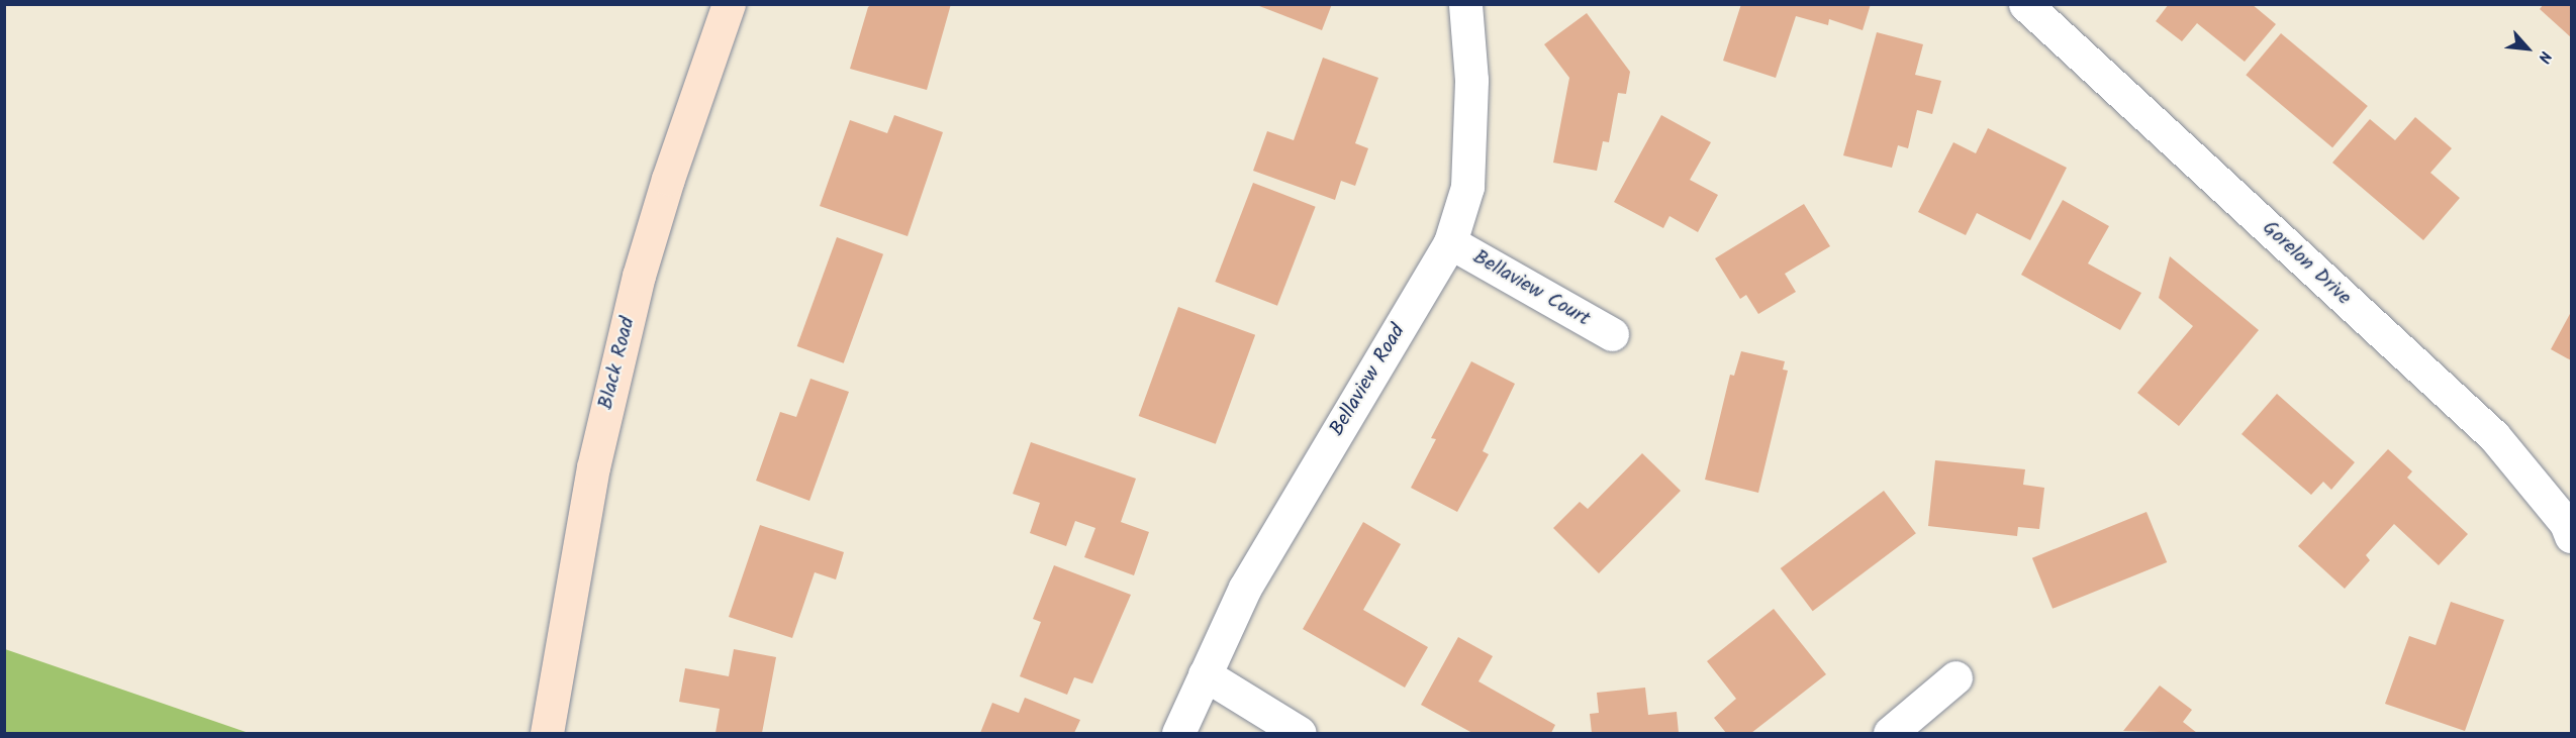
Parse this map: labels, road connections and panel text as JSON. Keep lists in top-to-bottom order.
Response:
{
  "streets": {
    "main road": ["Black Road"],
    "street": ["Gorelon Drive", "Bellaview Court", "Bellaview Road"]
  },
  "crossings": [
    ["Bellaview Court", "Bellaview Road"]
  ],
  "north": "bottom right"
}
